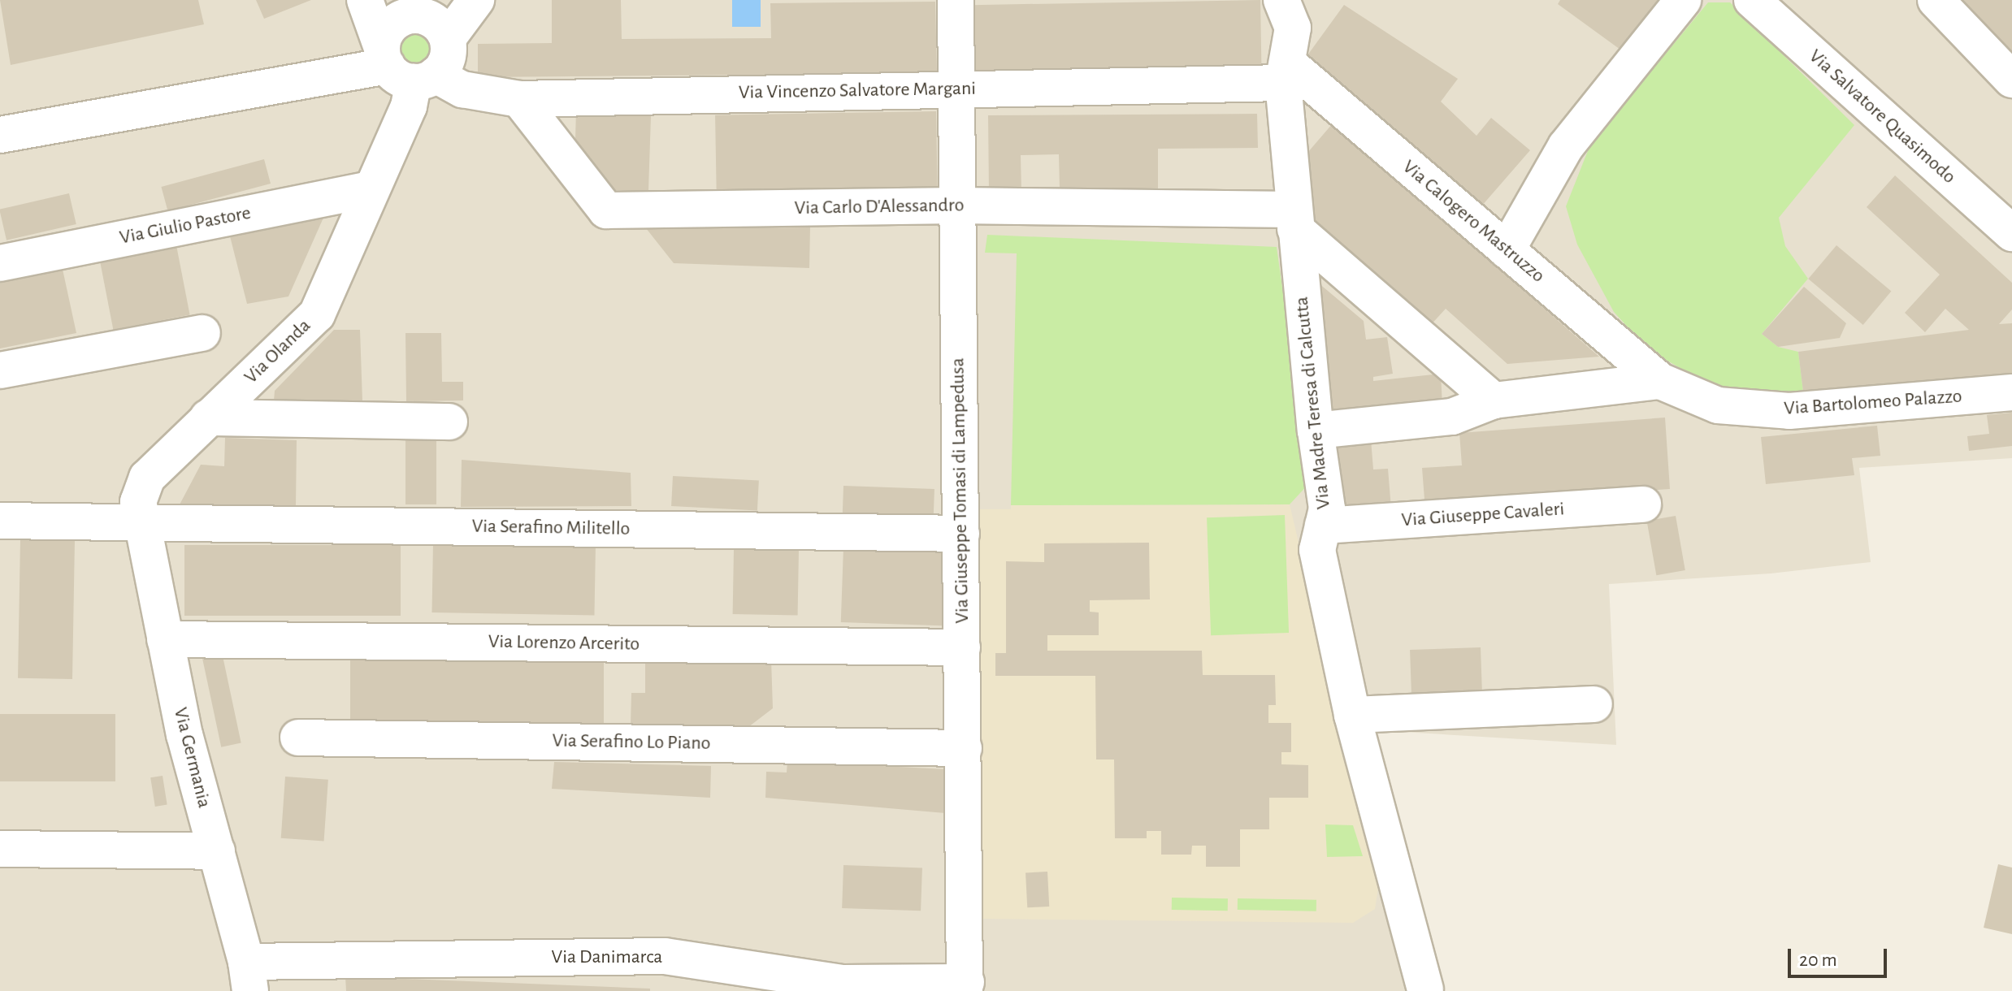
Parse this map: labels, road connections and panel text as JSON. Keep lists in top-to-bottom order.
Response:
{
  "streets": {
    "street": [
      "Via Vincenzo Salvatore Margani",
      "Via Salvatore Quasimodo",
      "Via Carlo D'Alessandro",
      "Via Calogero Mastruzzo",
      "Via Giulio Pastore",
      "Via Olanda",
      "Via Madre Teresa di Calcutta",
      "Via Bartolomeo Palazzo",
      "Via Giuseppe Tomasi di Lampedusa",
      "Via Giuseppe Cavaleri",
      "Via Serafino Militello",
      "Via Lorenzo Arcerito",
      "Via Serafino Lo Piano",
      "Via Germania",
      "Via Danimarca"
    ]
  },
  "crossings": [
    ["Via Vincenzo Salvatore Margani", "Via Carlo D'Alessandro"],
    ["Via Vincenzo Salvatore Margani", "Via Calogero Mastruzzo"],
    ["Via Vincenzo Salvatore Margani", "Via Olanda"],
    ["Via Vincenzo Salvatore Margani", "Via Madre Teresa di Calcutta"],
    ["Via Vincenzo Salvatore Margani", "Via Giuseppe Tomasi di Lampedusa"],
    ["Via Carlo D'Alessandro", "Via Madre Teresa di Calcutta"],
    ["Via Carlo D'Alessandro", "Via Giuseppe Tomasi di Lampedusa"],
    ["Via Calogero Mastruzzo", "Via Madre Teresa di Calcutta"],
    ["Via Calogero Mastruzzo", "Via Bartolomeo Palazzo"],
    ["Via Giulio Pastore", "Via Olanda"],
    ["Via Olanda", "Via Serafino Militello"],
    ["Via Olanda", "Via Germania"],
    ["Via Madre Teresa di Calcutta", "Via Bartolomeo Palazzo"],
    ["Via Madre Teresa di Calcutta", "Via Giuseppe Cavaleri"],
    ["Via Giuseppe Tomasi di Lampedusa", "Via Serafino Militello"],
    ["Via Giuseppe Tomasi di Lampedusa", "Via Lorenzo Arcerito"],
    ["Via Giuseppe Tomasi di Lampedusa", "Via Serafino Lo Piano"],
    ["Via Giuseppe Tomasi di Lampedusa", "Via Danimarca"],
    ["Via Serafino Militello", "Via Germania"],
    ["Via Lorenzo Arcerito", "Via Germania"],
    ["Via Germania", "Via Danimarca"]
  ],
  "scale_bar": "20 m"
}
